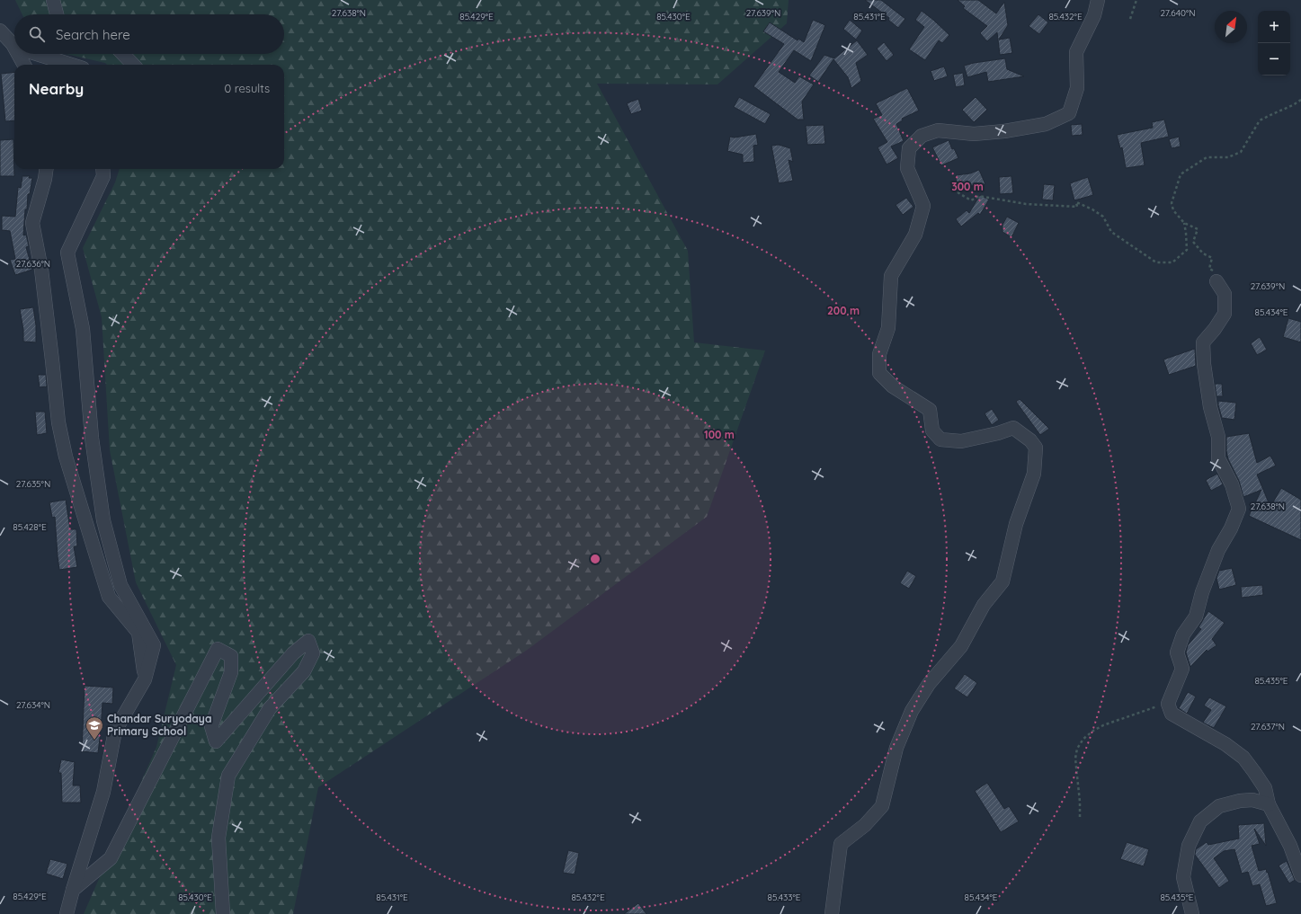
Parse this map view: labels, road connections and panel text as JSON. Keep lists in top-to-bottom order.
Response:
{
  "places": {
    "school or university": ["Chandar Suryodaya Primary School"]
  },
  "north": "top right",
  "page": {
    "map_buttons": ["+", "−"],
    "search": "Search here",
    "heading": ["Nearby", "0 results"]
  },
  "coordinates": [
    "27.640°N",
    "27.638°N",
    "27.639°N",
    "85.429°E",
    "85.430°E",
    "85.431°E",
    "85.432°E",
    "27.636°N",
    "85.434°E",
    "27.635°N",
    "85.428°E",
    "85.435°E",
    "27.634°N",
    "27.637°N",
    "85.433°E"
  ],
  "rings": ["300 m", "200 m", "100 m"]
}
